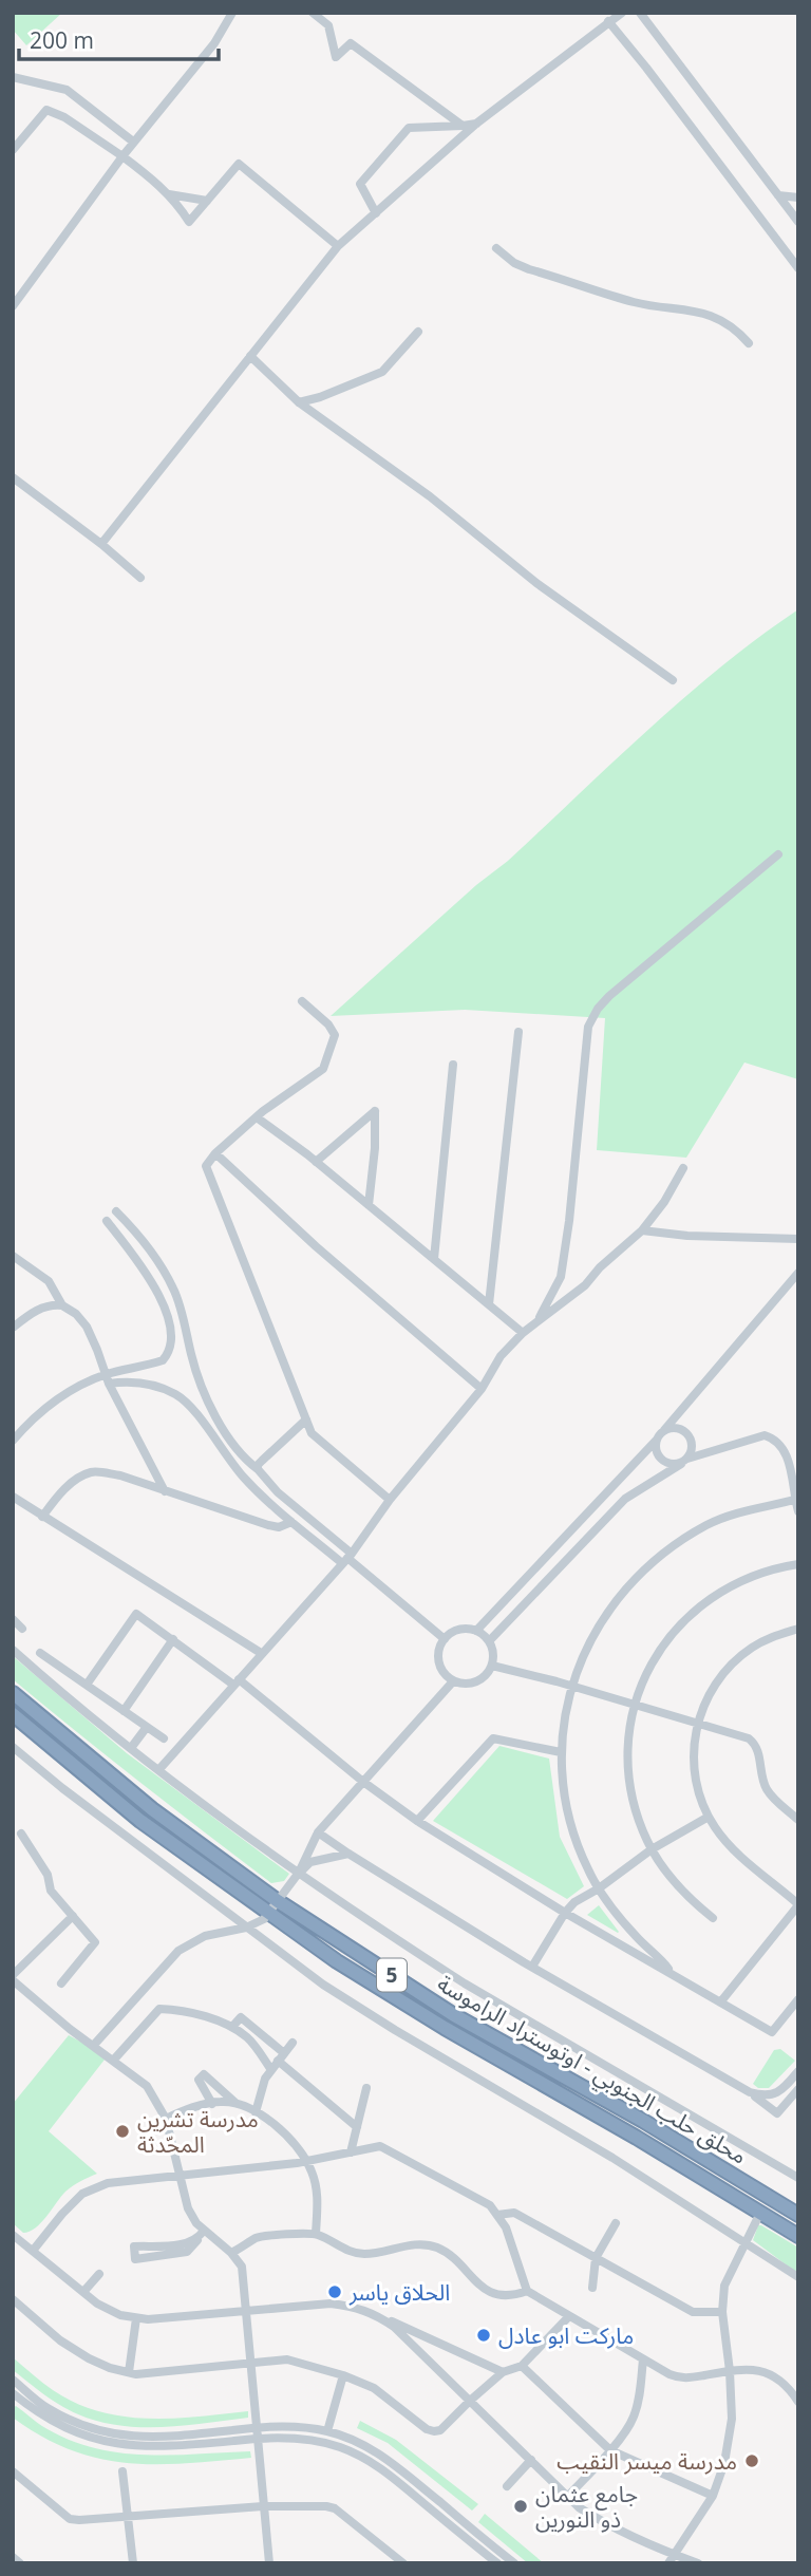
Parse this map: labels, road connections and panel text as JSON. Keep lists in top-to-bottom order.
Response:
{
  "streets": {
    "highway": ["5", "محلق حلب الجنوبي - اوتوستراد الراموسة"]
  },
  "places": [
    "مدرسة تشرين المحّدثة",
    "الحلاق ياسر",
    "ماركت ابو عادل",
    "مدرسة ميسر النقيب",
    "جامع عثمان ذو النورين"
  ],
  "scale_bar": "200 m"
}
